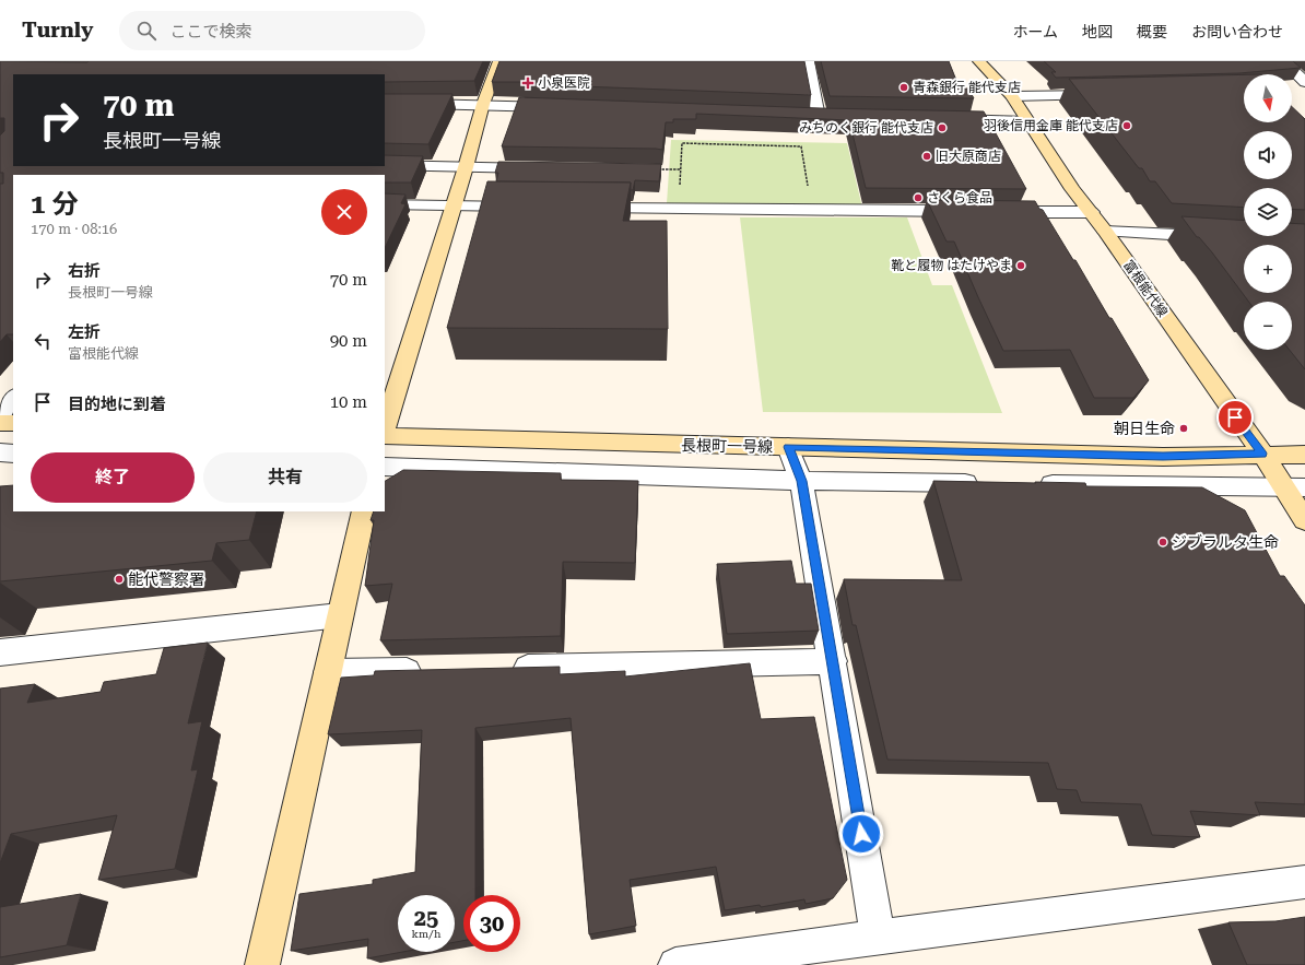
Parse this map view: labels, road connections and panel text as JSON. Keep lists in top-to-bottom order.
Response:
{
  "streets": {
    "street": ["富根能代線", "長根町一号線"]
  },
  "crossings": [
    ["富根能代線", "長根町一号線"]
  ],
  "places": {
    "health": ["小泉医院"],
    "other": [
      "青森銀行 能代支店",
      "羽後信用金庫 能代支店",
      "みちのく銀行 能代支店",
      "旧大原商店",
      "さくら食品",
      "靴と履物 はたけやま",
      "朝日生命",
      "ジブラルタ生命",
      "能代警察署"
    ]
  },
  "north": "bottom",
  "page": {
    "header": "Turnly",
    "search": "ここで検索",
    "nav": [
      "ホーム",
      "地図",
      "概要",
      "お問い合わせ"
    ],
    "map_buttons": ["+", "−"],
    "turn": ["70 m", "長根町一号線"],
    "heading": ["1 分", "170 m · 08:16"],
    "list": [
      {
        "name": "右折",
        "note": "長根町一号線",
        "value": "70 m"
      },
      {
        "name": "左折",
        "note": "富根能代線",
        "value": "90 m"
      },
      {
        "name": "目的地に到着",
        "value": "10 m"
      }
    ],
    "buttons": ["終了", "共有"],
    "speed": "25 km/h",
    "limit": "30"
  }
}
